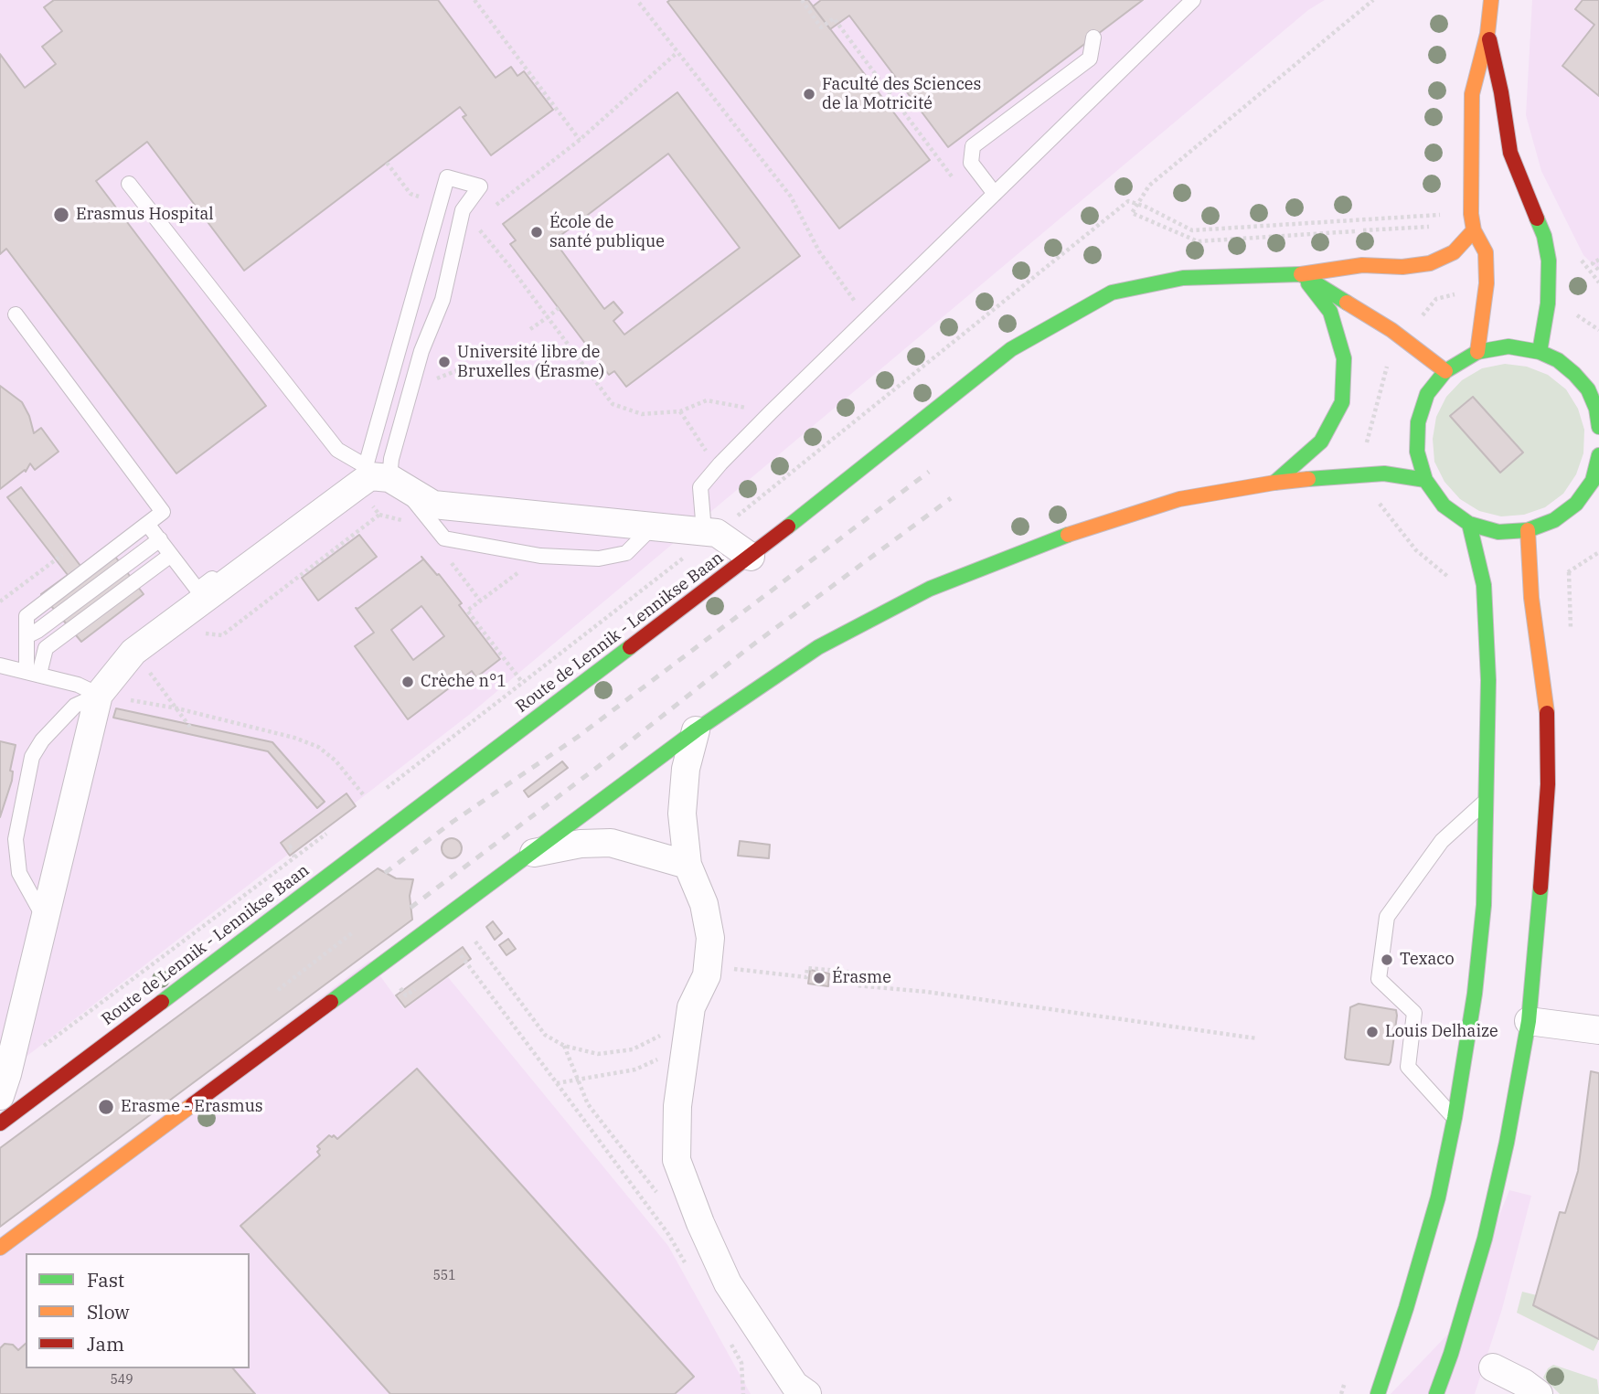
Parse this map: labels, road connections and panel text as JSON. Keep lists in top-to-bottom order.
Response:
{
  "streets": {
    "main road": ["Route de Lennik - Lennikse Baan"]
  },
  "places": [
    "Faculté des Sciences de la Motricité",
    "Erasmus Hospital",
    "École de santé publique",
    "Université libre de Bruxelles (Érasme)",
    "Crèche n°1",
    "Texaco",
    "Érasme",
    "Louis Delhaize",
    "Erasme - Erasmus"
  ],
  "house_numbers": ["551", "549"],
  "legend": ["Fast", "Slow", "Jam"]
}
